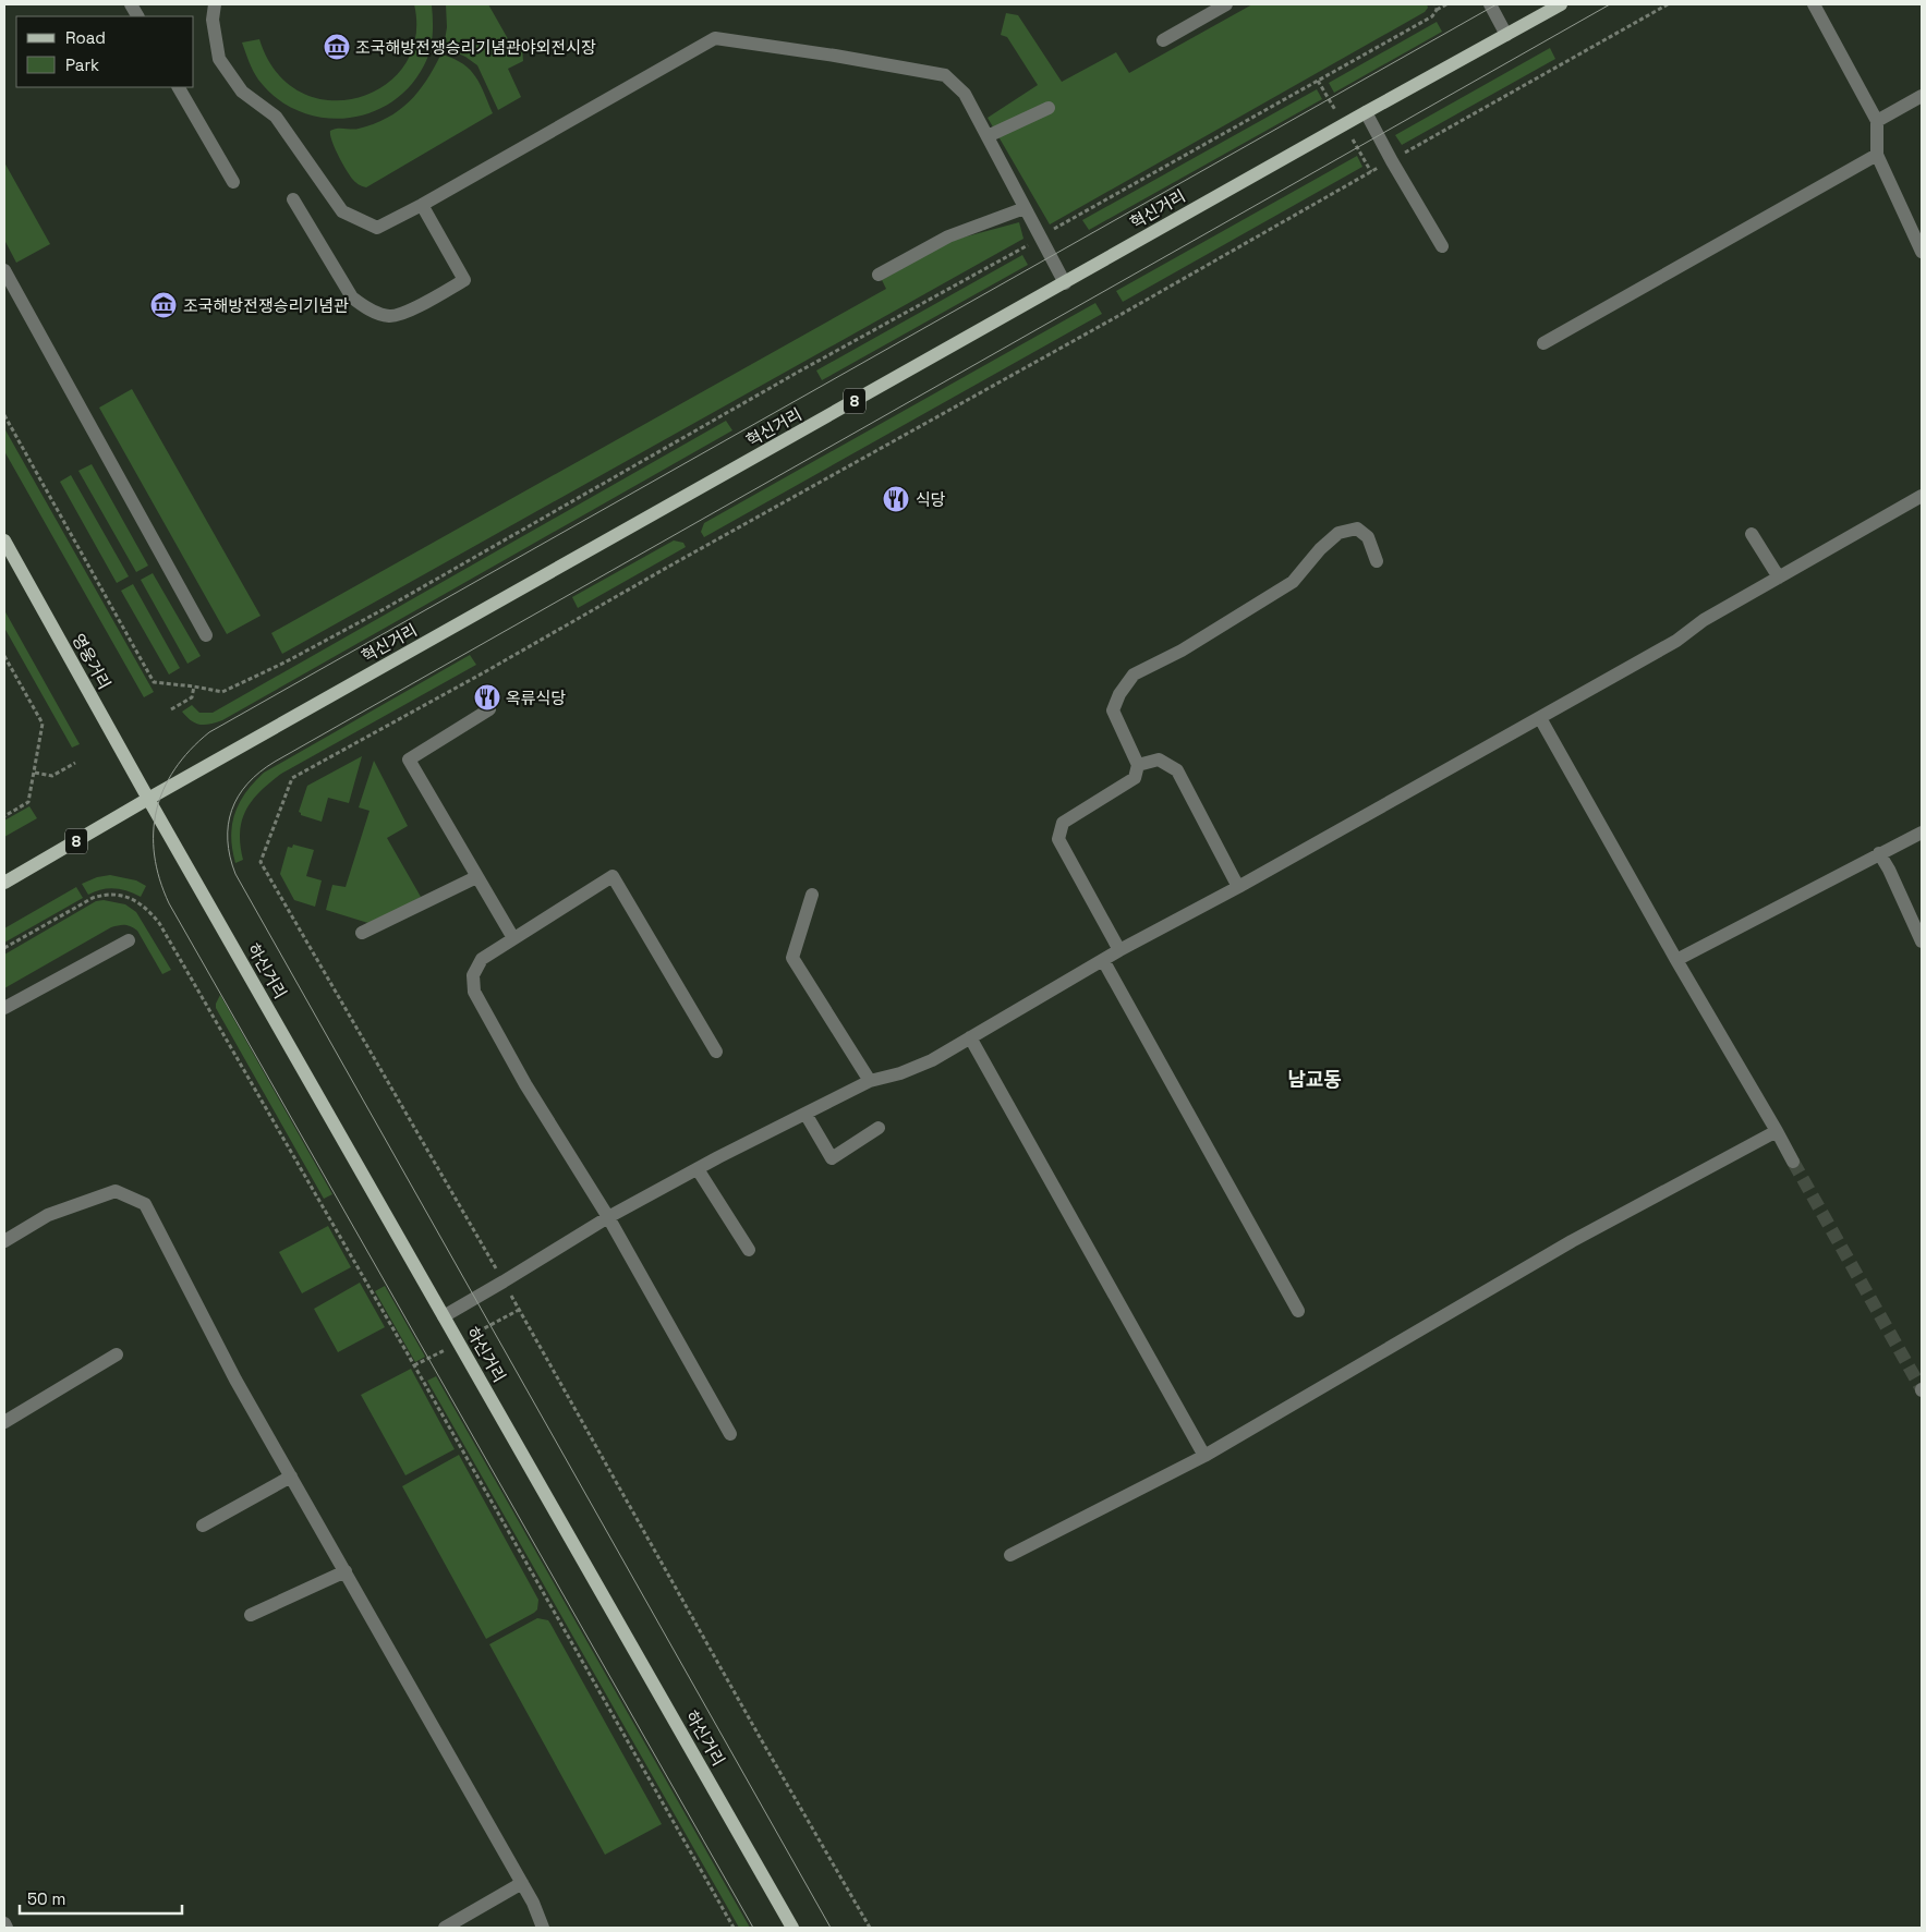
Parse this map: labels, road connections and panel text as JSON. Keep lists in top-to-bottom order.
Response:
{
  "streets": {
    "main road": [
      "혁신거리",
      "8",
      "영웅거리",
      "하신거리"
    ]
  },
  "crossings": [
    ["혁신거리", "영웅거리"],
    ["혁신거리", "하신거리"],
    ["영웅거리", "하신거리"]
  ],
  "districts": ["남교동"],
  "places": {
    "museum": ["조국해방전쟁승리기념관야외전시장", "조국해방전쟁승리기념관"],
    "restaurant": ["식당", "옥류식당"]
  },
  "legend": ["Road", "Park"],
  "scale_bar": "50 m"
}
